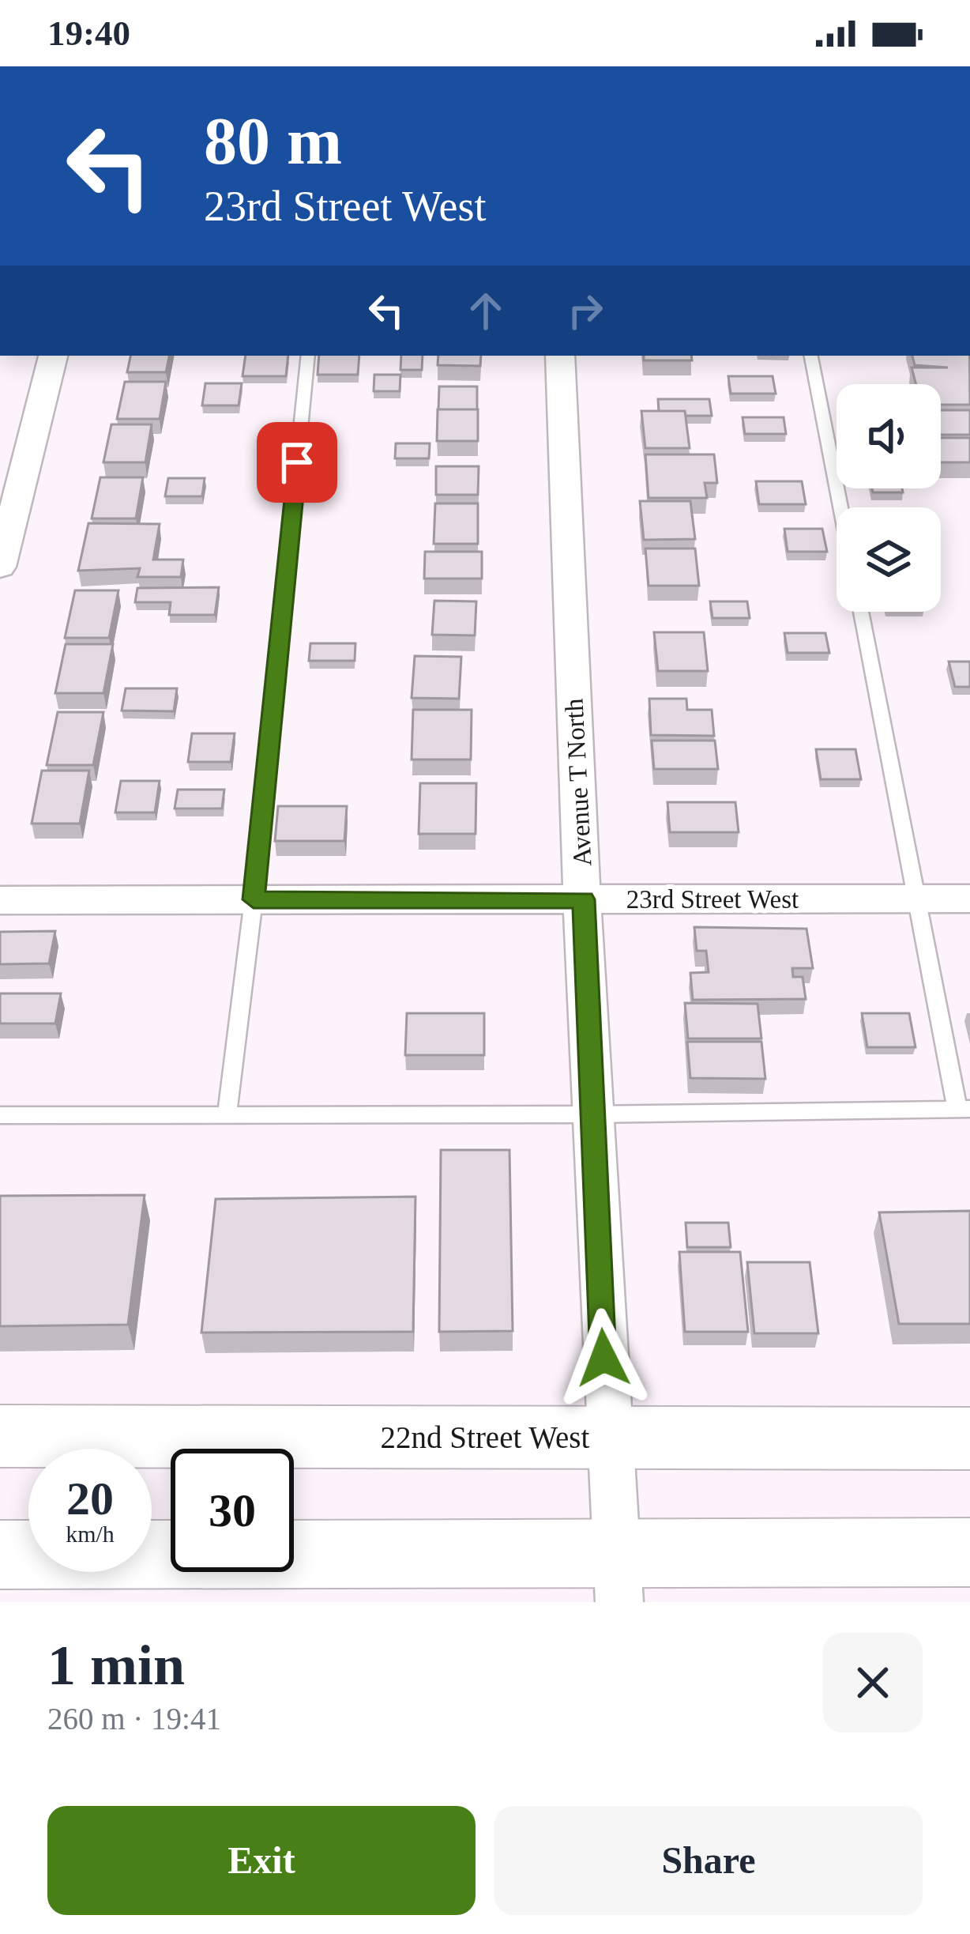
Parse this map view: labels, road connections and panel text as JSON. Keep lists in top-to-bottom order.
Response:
{
  "streets": {
    "main road": ["22nd Street West"],
    "street": ["Avenue T North", "23rd Street West"]
  },
  "crossings": [
    ["Avenue T North", "23rd Street West"],
    ["Avenue T North", "22nd Street West"]
  ],
  "page": {
    "status": "19:40",
    "turn": ["80 m", "23rd Street West"],
    "speed": "20 km/h",
    "limit": "30",
    "heading": ["1 min", "260 m · 19:41"],
    "buttons": ["Exit", "Share"]
  }
}
